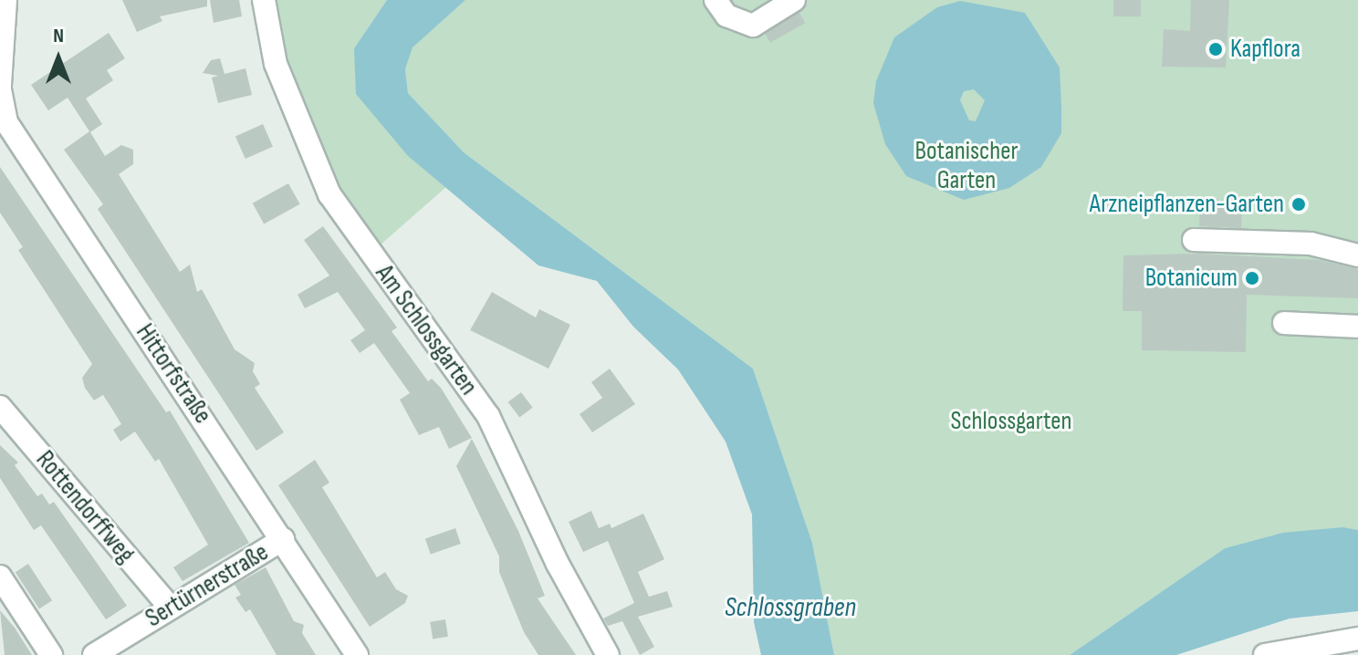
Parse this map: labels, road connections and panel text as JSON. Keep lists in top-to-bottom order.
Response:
{
  "streets": {
    "street": [
      "Am Schlossgarten",
      "Hittorfstraße",
      "Rottendorffweg",
      "Sertürnerstraße"
    ]
  },
  "crossings": [
    ["Hittorfstraße", "Sertürnerstraße"],
    ["Rottendorffweg", "Sertürnerstraße"]
  ],
  "water": ["Schlossgraben"],
  "parks": ["Botanischer Garten", "Schlossgarten"],
  "places": ["Kapflora", "Arzneipflanzen-Garten", "Botanicum"],
  "north": "top"
}
